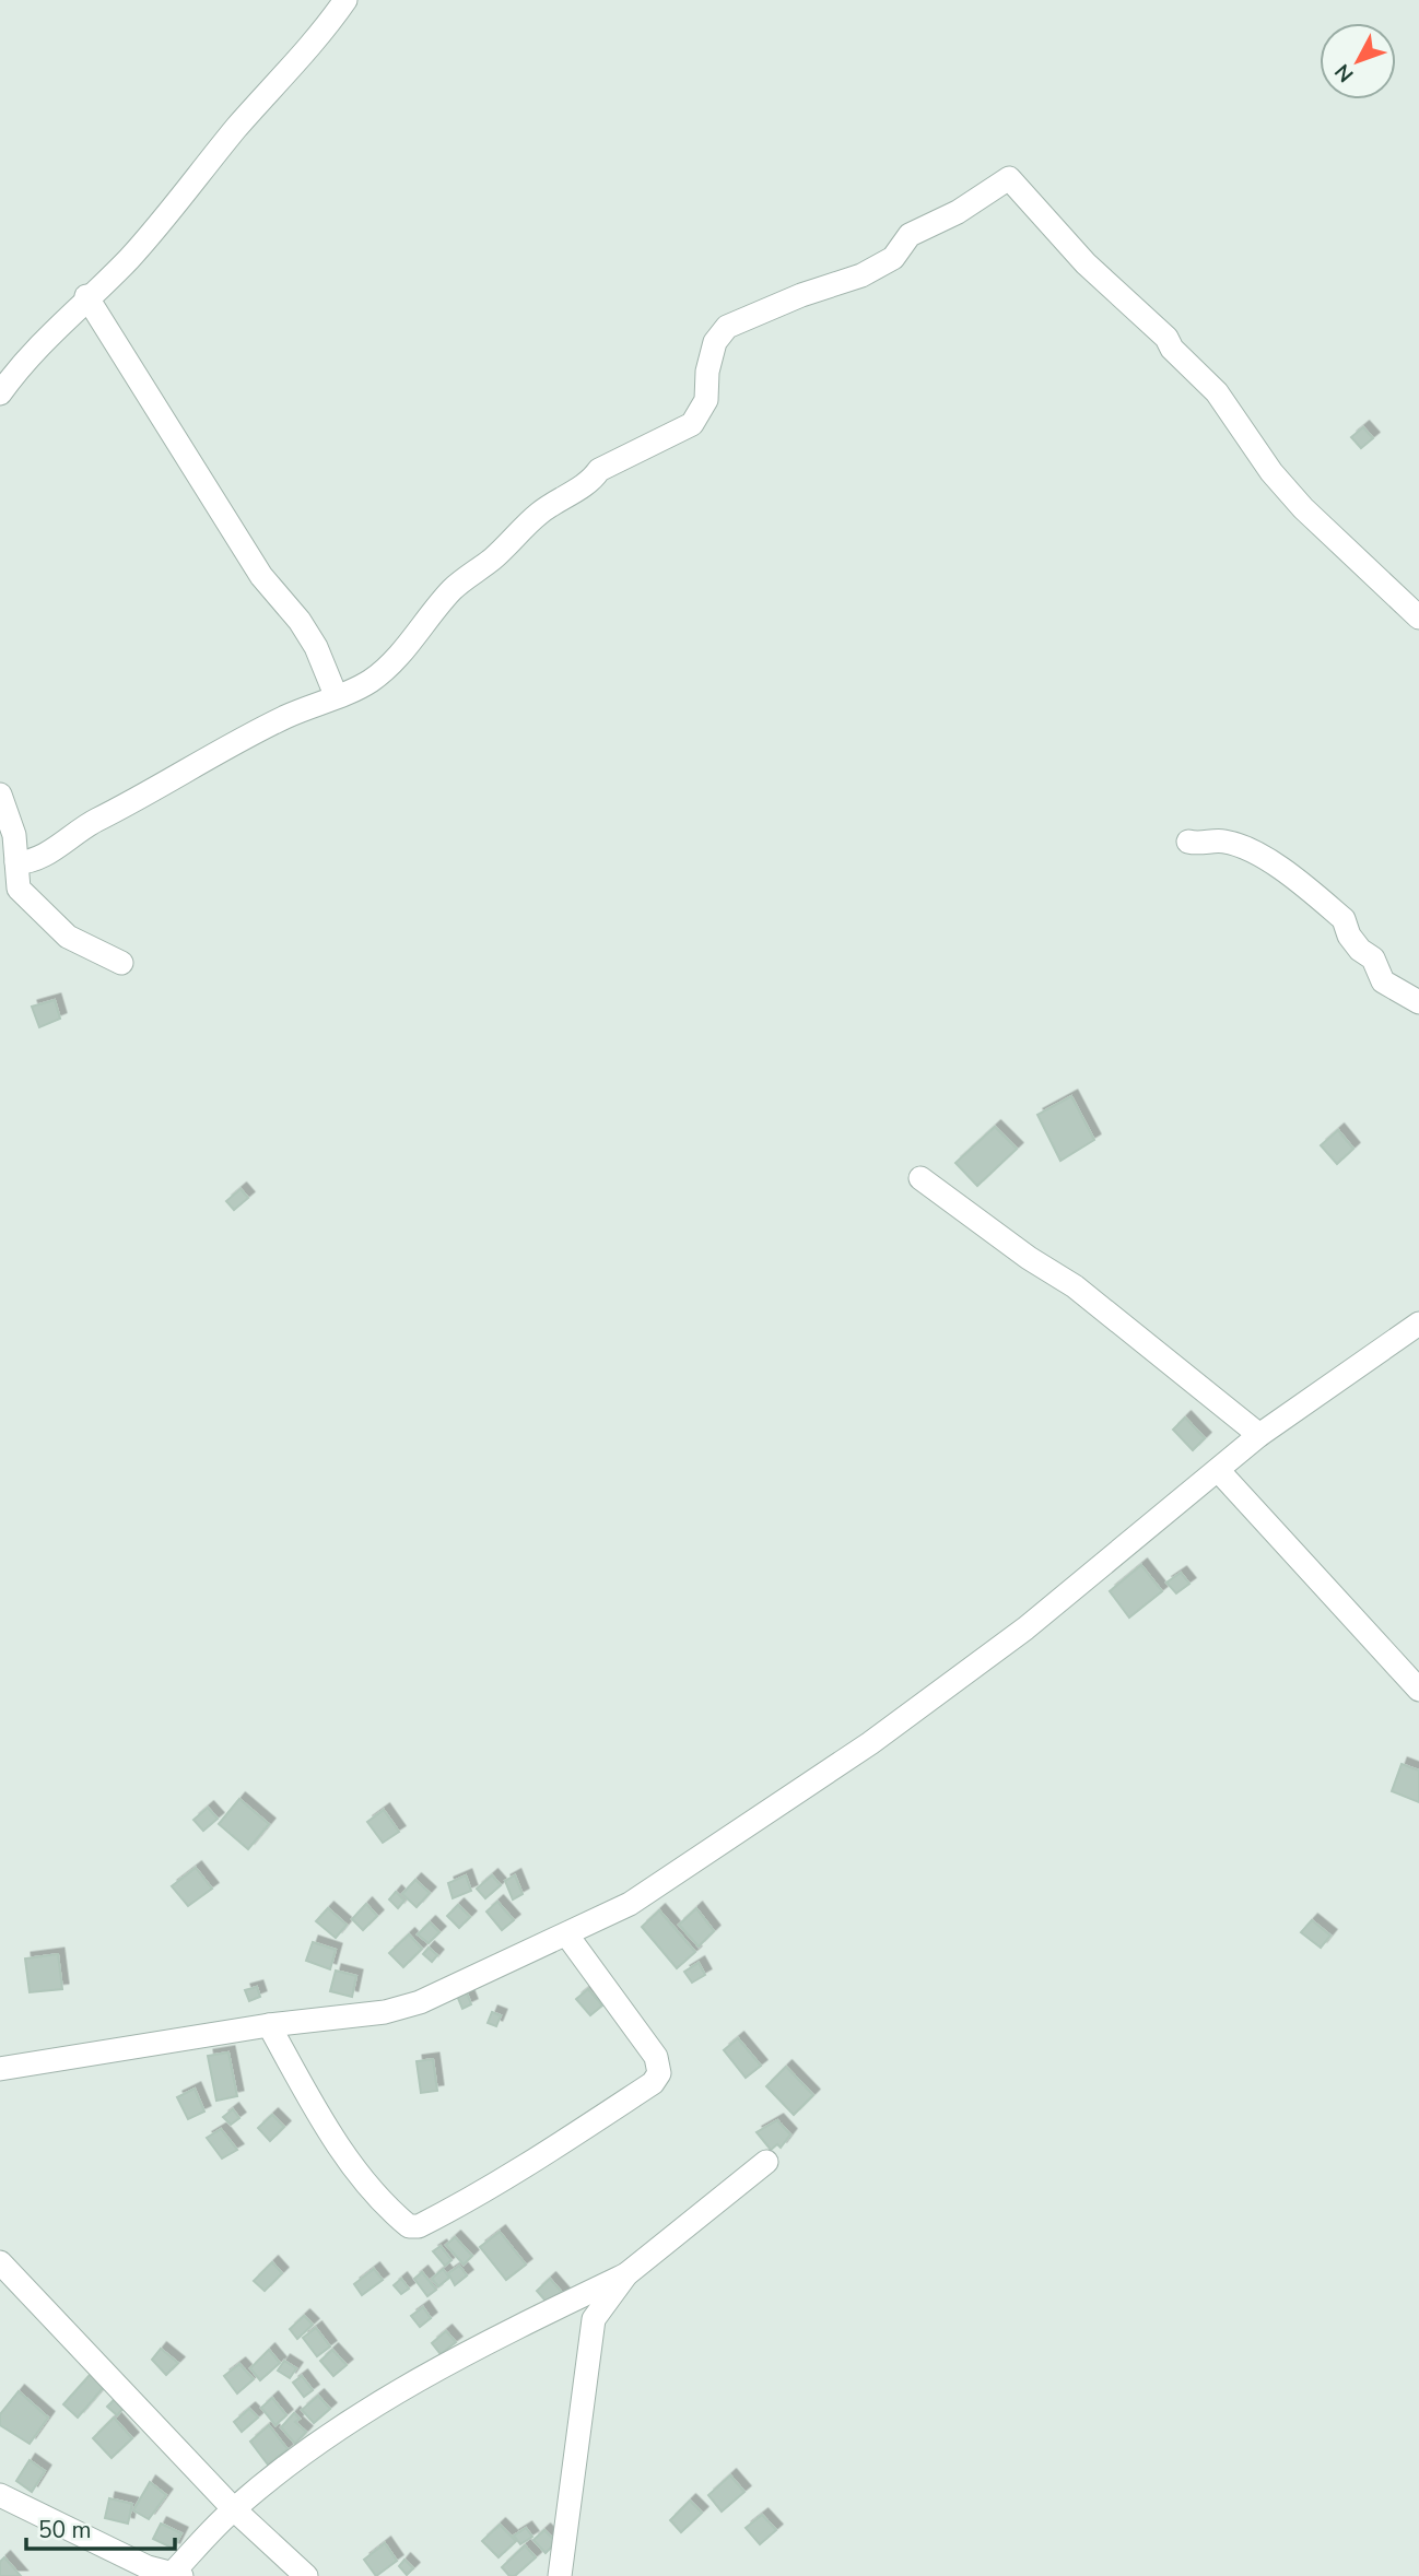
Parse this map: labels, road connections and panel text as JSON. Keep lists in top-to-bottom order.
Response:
{
  "scale_bar": "50 m",
  "north": "bottom left"
}
